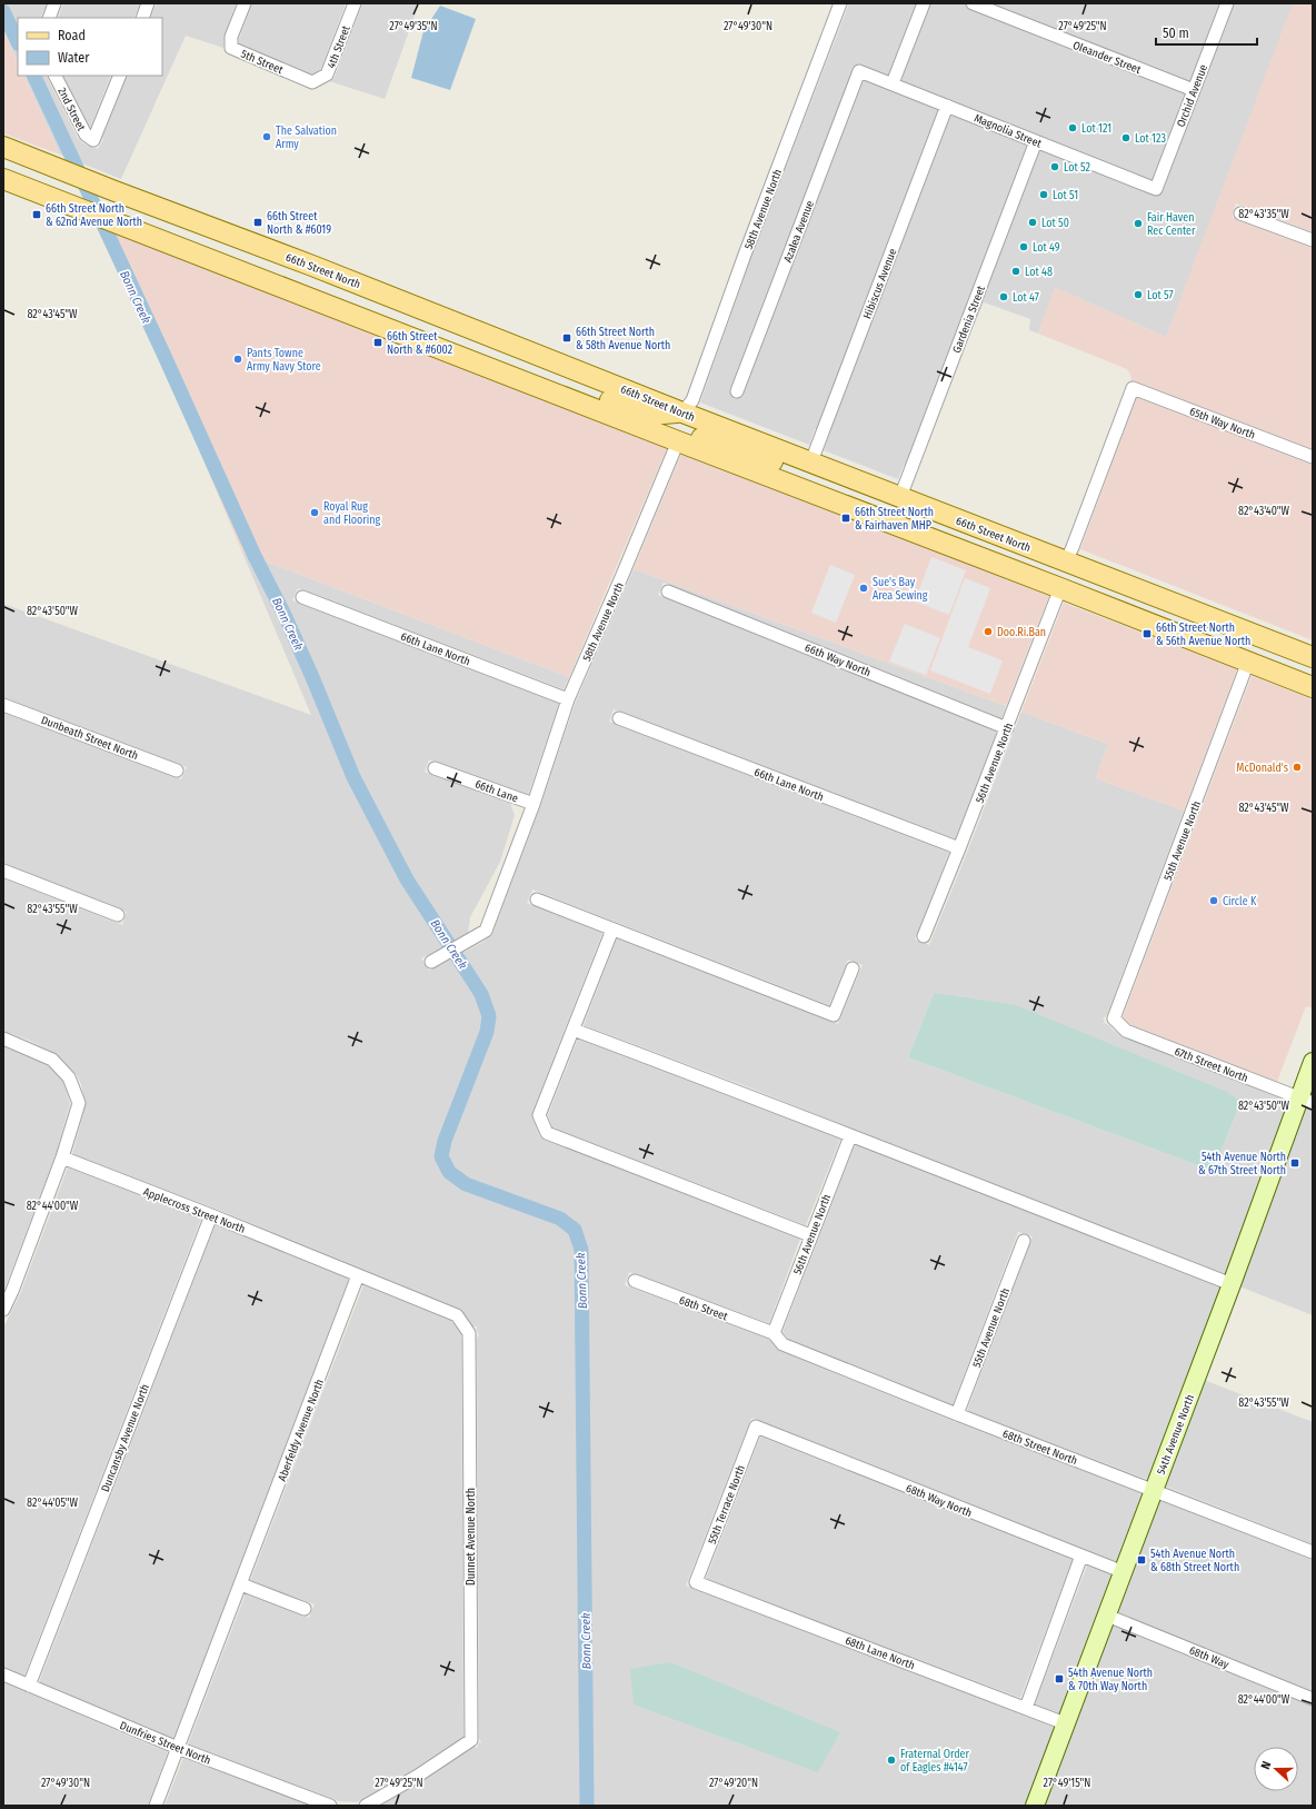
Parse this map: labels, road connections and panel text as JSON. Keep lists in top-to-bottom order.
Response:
{
  "streets": {
    "main road": ["66th Street North", "54th Avenue North"],
    "street": [
      "4th Street",
      "Oleander Street",
      "5th Street",
      "Orchid Avenue",
      "2nd Street",
      "Magnolia Street",
      "58th Avenue North",
      "Azalea Avenue",
      "Hibiscus Avenue",
      "Gardenia Street",
      "65th Way North",
      "66th Lane North",
      "66th Way North",
      "Dunbeath Street North",
      "56th Avenue North",
      "66th Lane",
      "55th Avenue North",
      "67th Street North",
      "Applecross Street North",
      "68th Street",
      "Aberfeldy Avenue North",
      "Duncansby Avenue North",
      "68th Street North",
      "68th Way North",
      "55th Terrace North",
      "Dunnet Avenue North",
      "68th Lane North",
      "68th Way",
      "Dunfries Street North"
    ]
  },
  "crossings": [
    ["4th Street", "5th Street"],
    ["Oleander Street", "Orchid Avenue"],
    ["Orchid Avenue", "Magnolia Street"],
    ["Magnolia Street", "Azalea Avenue"],
    ["Magnolia Street", "Hibiscus Avenue"],
    ["Magnolia Street", "Gardenia Street"],
    ["58th Avenue North", "66th Street North"],
    ["58th Avenue North", "66th Lane North"],
    ["58th Avenue North", "66th Lane"],
    ["66th Street North", "Hibiscus Avenue"],
    ["66th Street North", "Gardenia Street"],
    ["66th Street North", "65th Way North"],
    ["66th Lane North", "56th Avenue North"],
    ["66th Way North", "56th Avenue North"],
    ["56th Avenue North", "68th Street"],
    ["56th Avenue North", "68th Street North"],
    ["55th Avenue North", "67th Street North"],
    ["55th Avenue North", "68th Street North"],
    ["67th Street North", "54th Avenue North"],
    ["Applecross Street North", "Aberfeldy Avenue North"],
    ["Applecross Street North", "Duncansby Avenue North"],
    ["Applecross Street North", "Dunnet Avenue North"],
    ["68th Street", "68th Street North"],
    ["Aberfeldy Avenue North", "Dunfries Street North"],
    ["54th Avenue North", "68th Street North"],
    ["54th Avenue North", "68th Way North"],
    ["54th Avenue North", "68th Lane North"],
    ["54th Avenue North", "68th Way"],
    ["Duncansby Avenue North", "Dunfries Street North"],
    ["68th Way North", "55th Terrace North"],
    ["55th Terrace North", "68th Lane North"]
  ],
  "water": ["Bonn Creek"],
  "places": {
    "other": [
      "Lot 121",
      "The Salvation Army",
      "Lot 123",
      "Lot 52",
      "Lot 51",
      "Lot 50",
      "Fair Haven Rec Center",
      "Lot 49",
      "Lot 48",
      "Lot 57",
      "Lot 47",
      "Pants Towne Army Navy Store",
      "Royal Rug and Flooring",
      "Sue's Bay Area Sewing",
      "Doo.Ri.Ban",
      "McDonald's",
      "Circle K",
      "Fraternal Order of Eagles #4147"
    ],
    "transit": [
      "66th Street North & 62nd Avenue North",
      "66th Street North & #6019",
      "66th Street North & 58th Avenue North",
      "66th Street North & #6002",
      "66th Street North & Fairhaven MHP",
      "66th Street North & 56th Avenue North",
      "54th Avenue North & 67th Street North",
      "54th Avenue North & 68th Street North",
      "54th Avenue North & 70th Way North"
    ]
  },
  "legend": ["Road", "Water"],
  "scale_bar": "50 m",
  "north": "left",
  "coordinates": [
    "27°49'35\"N",
    "27°49'25\"N",
    "27°49'30\"N",
    "82°43'35\"W",
    "82°43'45\"W",
    "82°43'40\"W",
    "82°43'50\"W",
    "82°43'55\"W",
    "82°44'00\"W",
    "82°44'05\"W",
    "27°49'20\"N",
    "27°49'15\"N"
  ]
}
